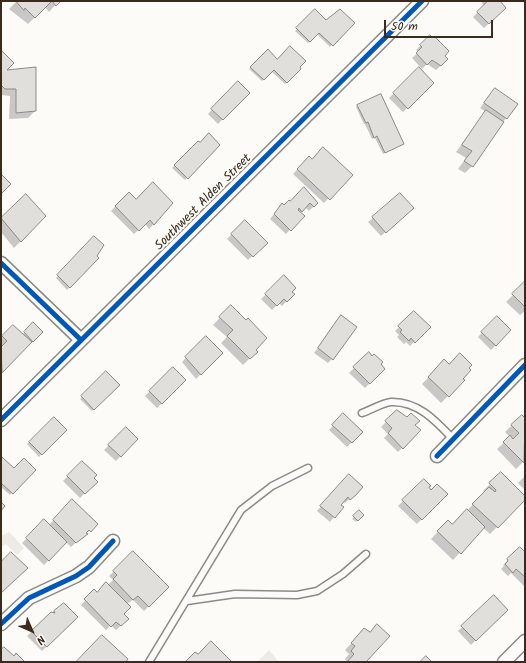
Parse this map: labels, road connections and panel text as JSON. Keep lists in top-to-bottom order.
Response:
{
  "streets": {
    "street": ["Southwest Alden Street"]
  },
  "scale_bar": "50 m",
  "north": "bottom right"
}
